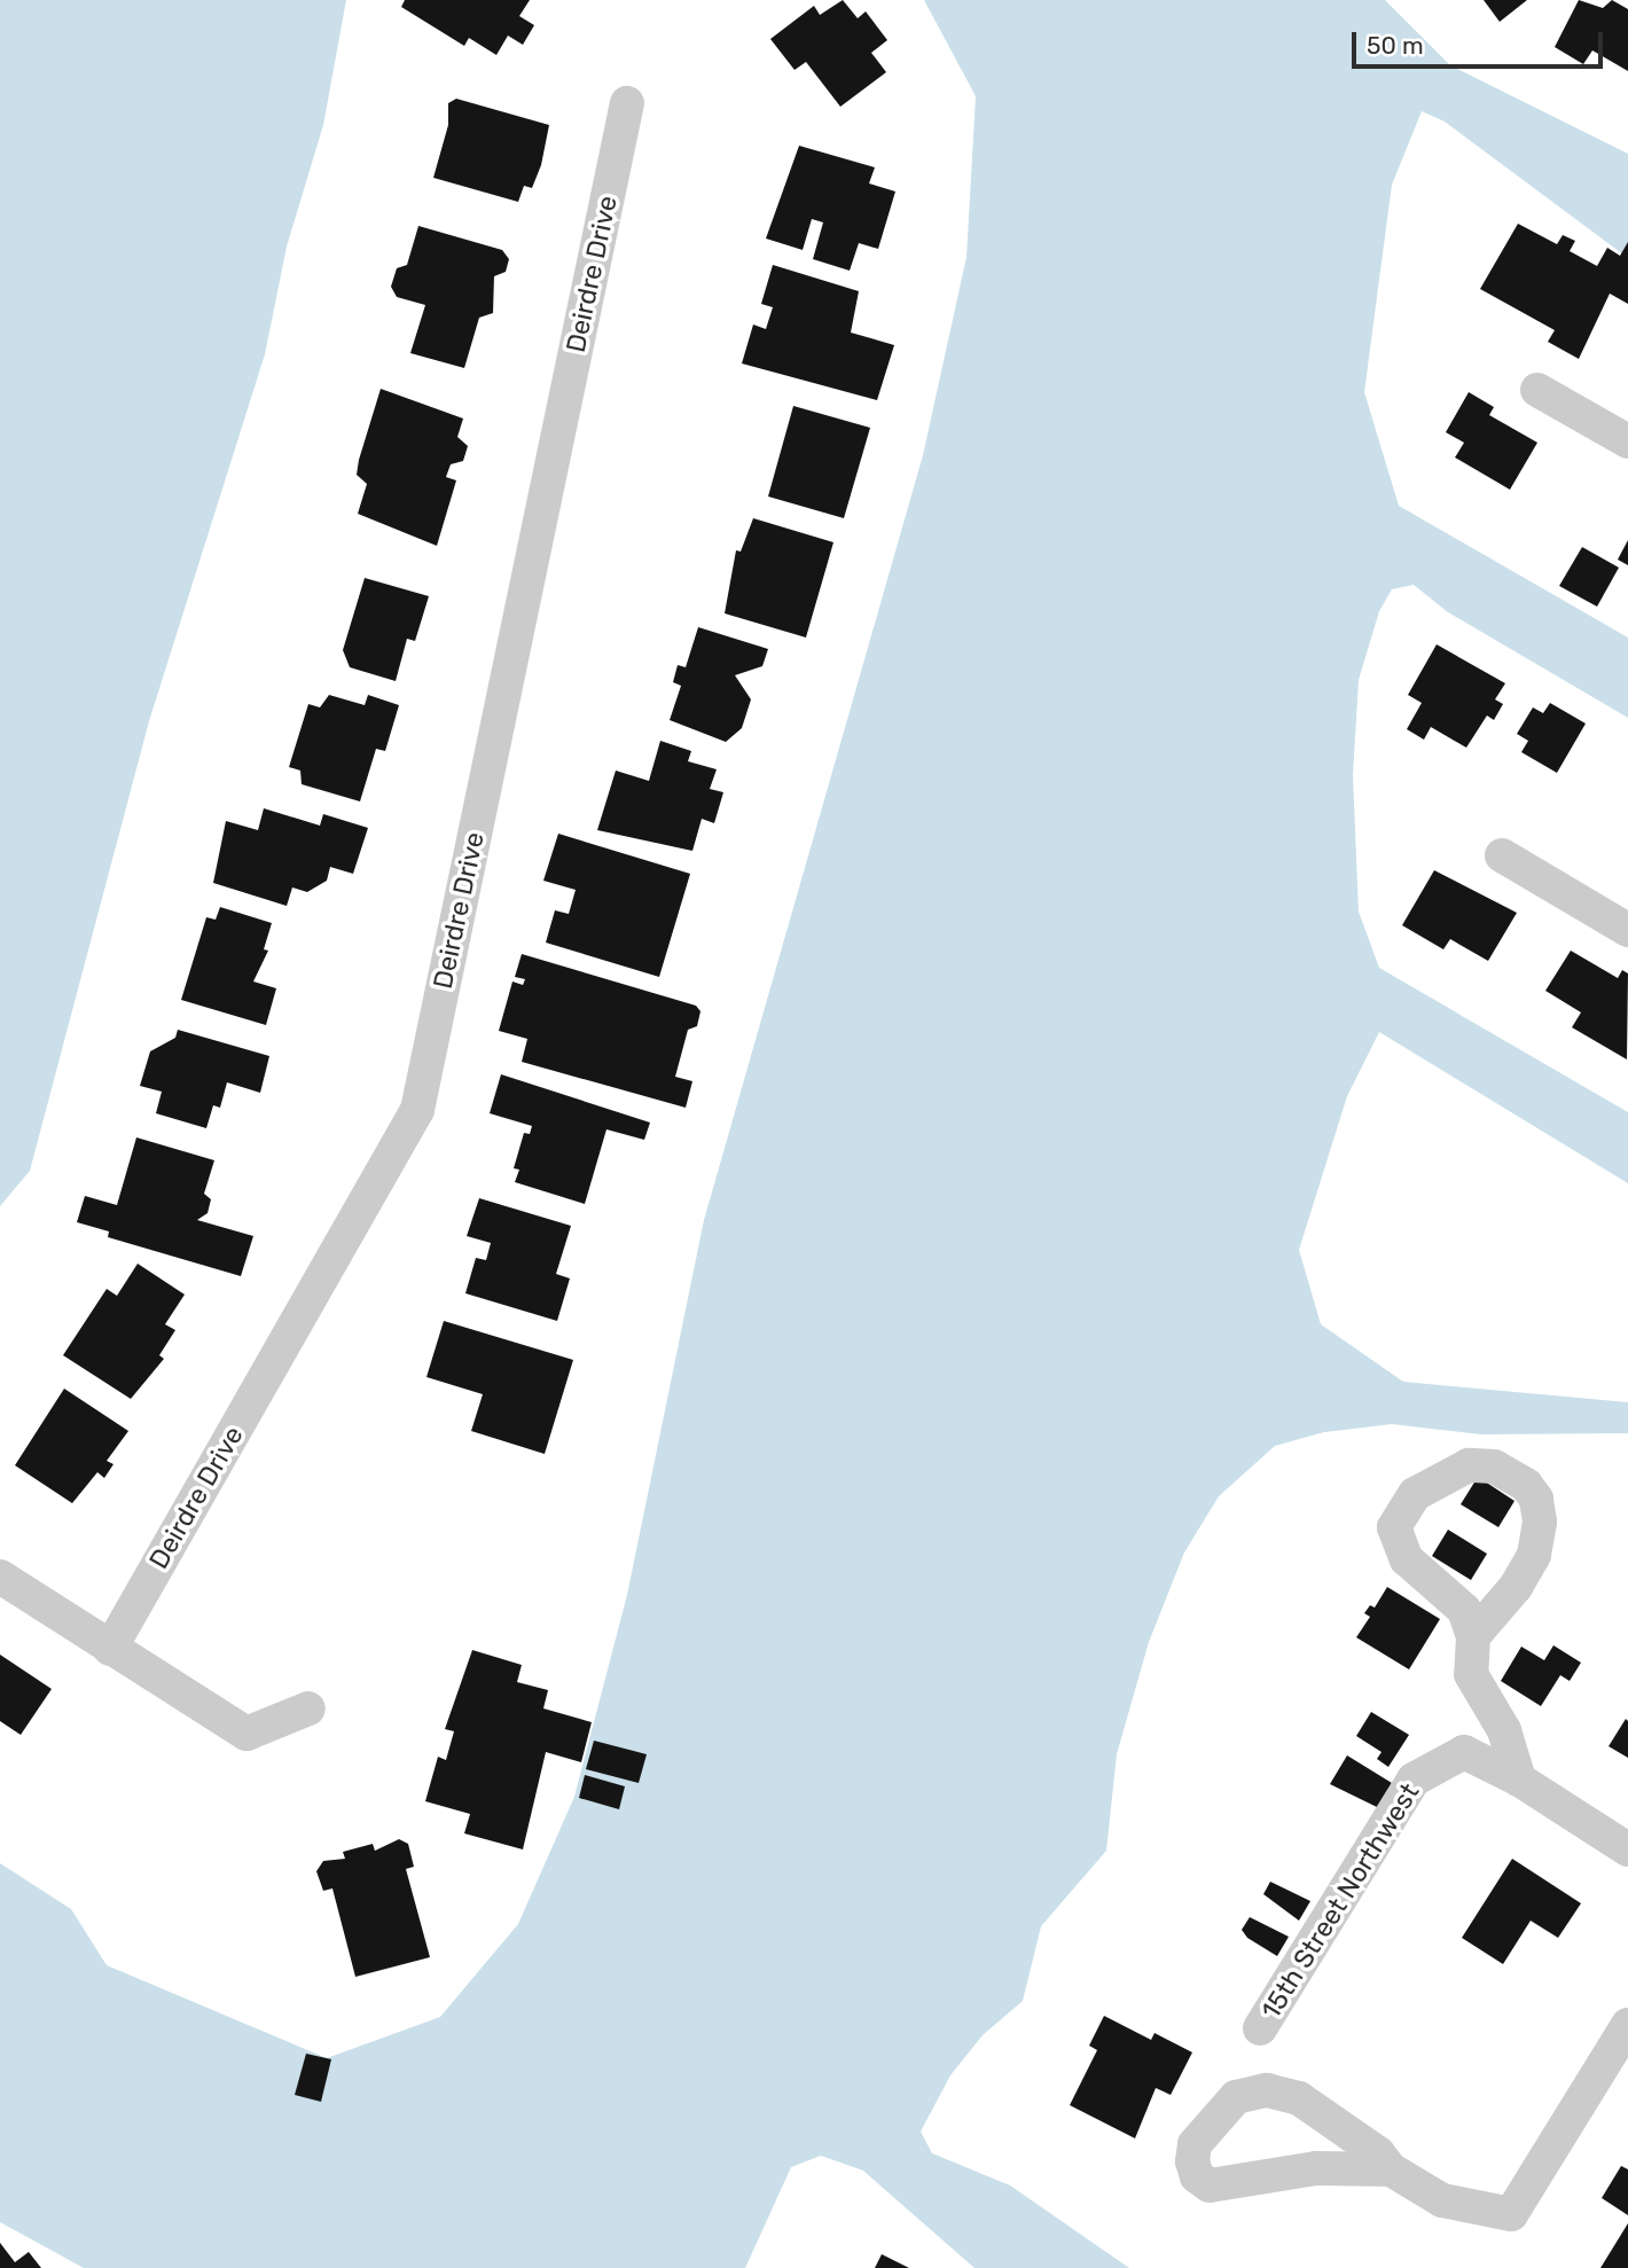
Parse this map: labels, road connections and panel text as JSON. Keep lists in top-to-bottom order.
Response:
{
  "streets": {
    "street": ["Deirdre Drive", "15th Street Northwest"]
  },
  "scale_bar": "50 m"
}
